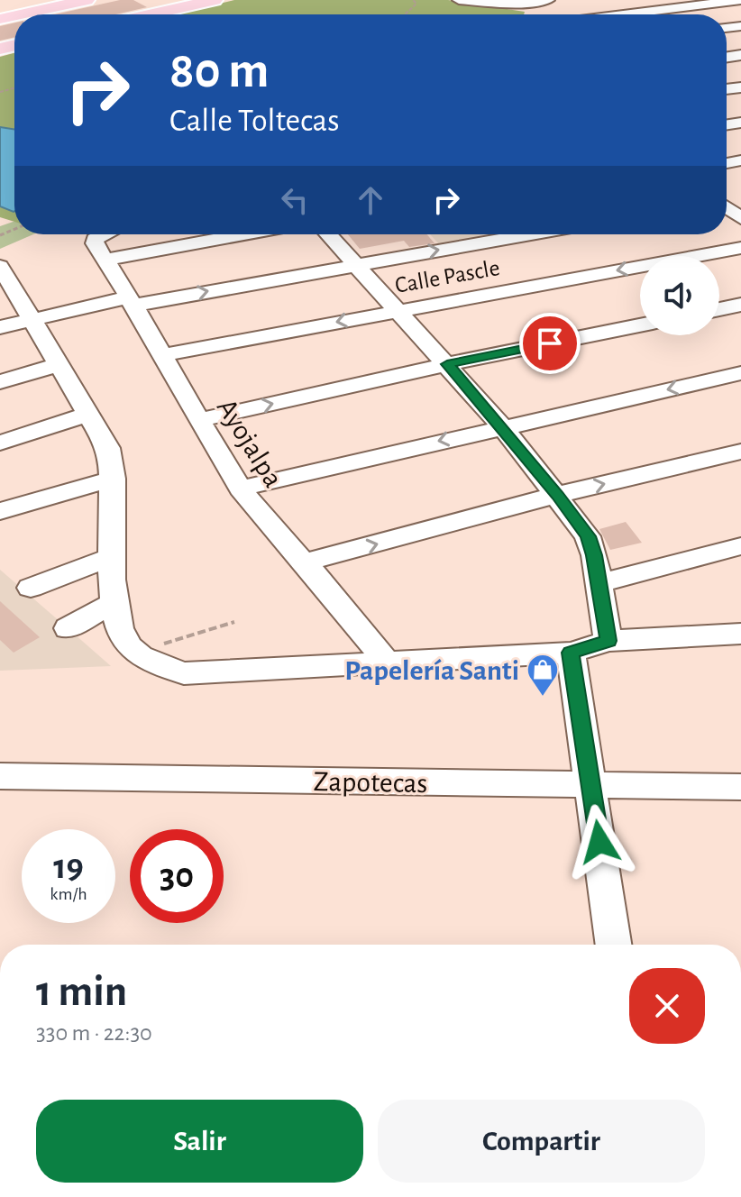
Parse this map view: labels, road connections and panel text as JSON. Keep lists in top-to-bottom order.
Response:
{
  "streets": {
    "street": ["Calle Pascle", "Ayojalpa", "Zapotecas"]
  },
  "crossings": [
    ["Calle Pascle", "Ayojalpa"]
  ],
  "places": {
    "shop": ["Papelería Santi"]
  },
  "page": {
    "turn": ["80 m", "Calle Toltecas"],
    "speed": "19 km/h",
    "limit": "30",
    "heading": ["1 min", "330 m · 22:30"],
    "buttons": ["Salir", "Compartir"]
  }
}
